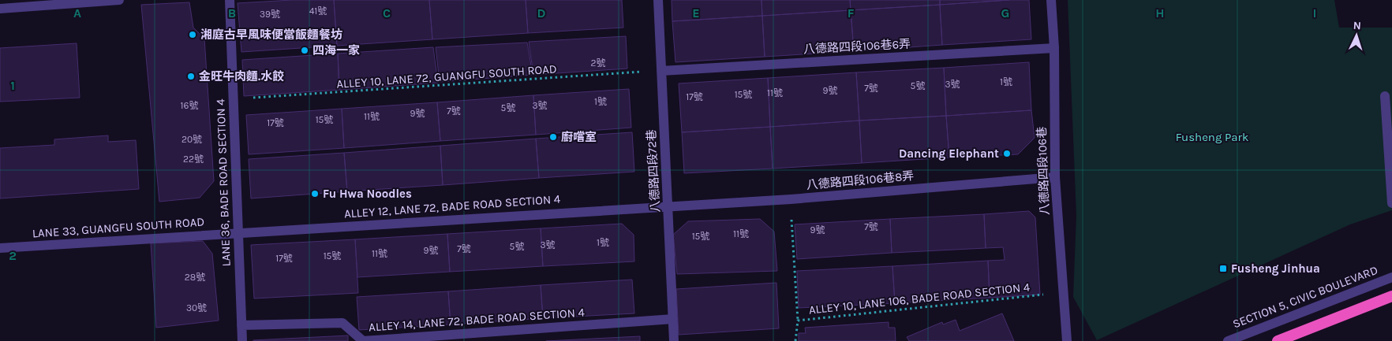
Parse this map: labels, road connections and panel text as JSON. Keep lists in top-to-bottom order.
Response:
{
  "streets": {
    "street": [
      "八德路四段106巷6弄",
      "八德路四段72巷",
      "八德路四段106巷",
      "八德路四段106巷8弄",
      "LANE 36, BADE ROAD SECTION 4",
      "ALLEY 12, LANE 72, BADE ROAD SECTION 4",
      "LANE 33, GUANGFU SOUTH ROAD",
      "SECTION 5, CIVIC BOULEVARD",
      "ALLEY 14, LANE 72, BADE ROAD SECTION 4"
    ],
    "path": ["ALLEY 10, LANE 72, GUANGFU SOUTH ROAD", "ALLEY 10, LANE 106, BADE ROAD SECTION 4"]
  },
  "crossings": [
    ["八德路四段106巷6弄", "ALLEY 10, LANE 72, GUANGFU SOUTH ROAD"],
    ["八德路四段106巷6弄", "八德路四段72巷"],
    ["八德路四段106巷6弄", "八德路四段106巷"],
    ["ALLEY 10, LANE 72, GUANGFU SOUTH ROAD", "八德路四段72巷"],
    ["ALLEY 10, LANE 72, GUANGFU SOUTH ROAD", "LANE 36, BADE ROAD SECTION 4"],
    ["八德路四段72巷", "八德路四段106巷8弄"],
    ["八德路四段72巷", "ALLEY 12, LANE 72, BADE ROAD SECTION 4"],
    ["八德路四段72巷", "ALLEY 14, LANE 72, BADE ROAD SECTION 4"],
    ["八德路四段106巷", "八德路四段106巷8弄"],
    ["八德路四段106巷", "ALLEY 10, LANE 106, BADE ROAD SECTION 4"],
    ["八德路四段106巷8弄", "ALLEY 12, LANE 72, BADE ROAD SECTION 4"],
    ["LANE 36, BADE ROAD SECTION 4", "ALLEY 12, LANE 72, BADE ROAD SECTION 4"],
    ["LANE 36, BADE ROAD SECTION 4", "LANE 33, GUANGFU SOUTH ROAD"],
    ["LANE 36, BADE ROAD SECTION 4", "ALLEY 14, LANE 72, BADE ROAD SECTION 4"],
    ["ALLEY 12, LANE 72, BADE ROAD SECTION 4", "LANE 33, GUANGFU SOUTH ROAD"]
  ],
  "parks": ["Fusheng Park"],
  "places": {
    "other": [
      "湘庭古早風味便當飯麵餐坊",
      "四海一家",
      "金旺牛肉麵.水餃",
      "廚嚐室",
      "Dancing Elephant",
      "Fu Hwa Noodles"
    ],
    "transit": ["Fusheng Jinhua"]
  },
  "house_numbers": [
    "41號",
    "39號",
    "2號",
    "1號",
    "3號",
    "5號",
    "7號",
    "9號",
    "11號",
    "15號",
    "17號",
    "1號",
    "16號",
    "3號",
    "5號",
    "7號",
    "9號",
    "11號",
    "15號",
    "17號",
    "20號",
    "22號",
    "7號",
    "9號",
    "11號",
    "15號",
    "1號",
    "3號",
    "5號",
    "7號",
    "9號",
    "11號",
    "15號",
    "17號",
    "28號",
    "30號"
  ],
  "north": "top",
  "grid": {
    "columns": [
      "A",
      "B",
      "C",
      "D",
      "E",
      "F",
      "G",
      "H",
      "I"
    ],
    "rows": ["1", "2"]
  }
}
